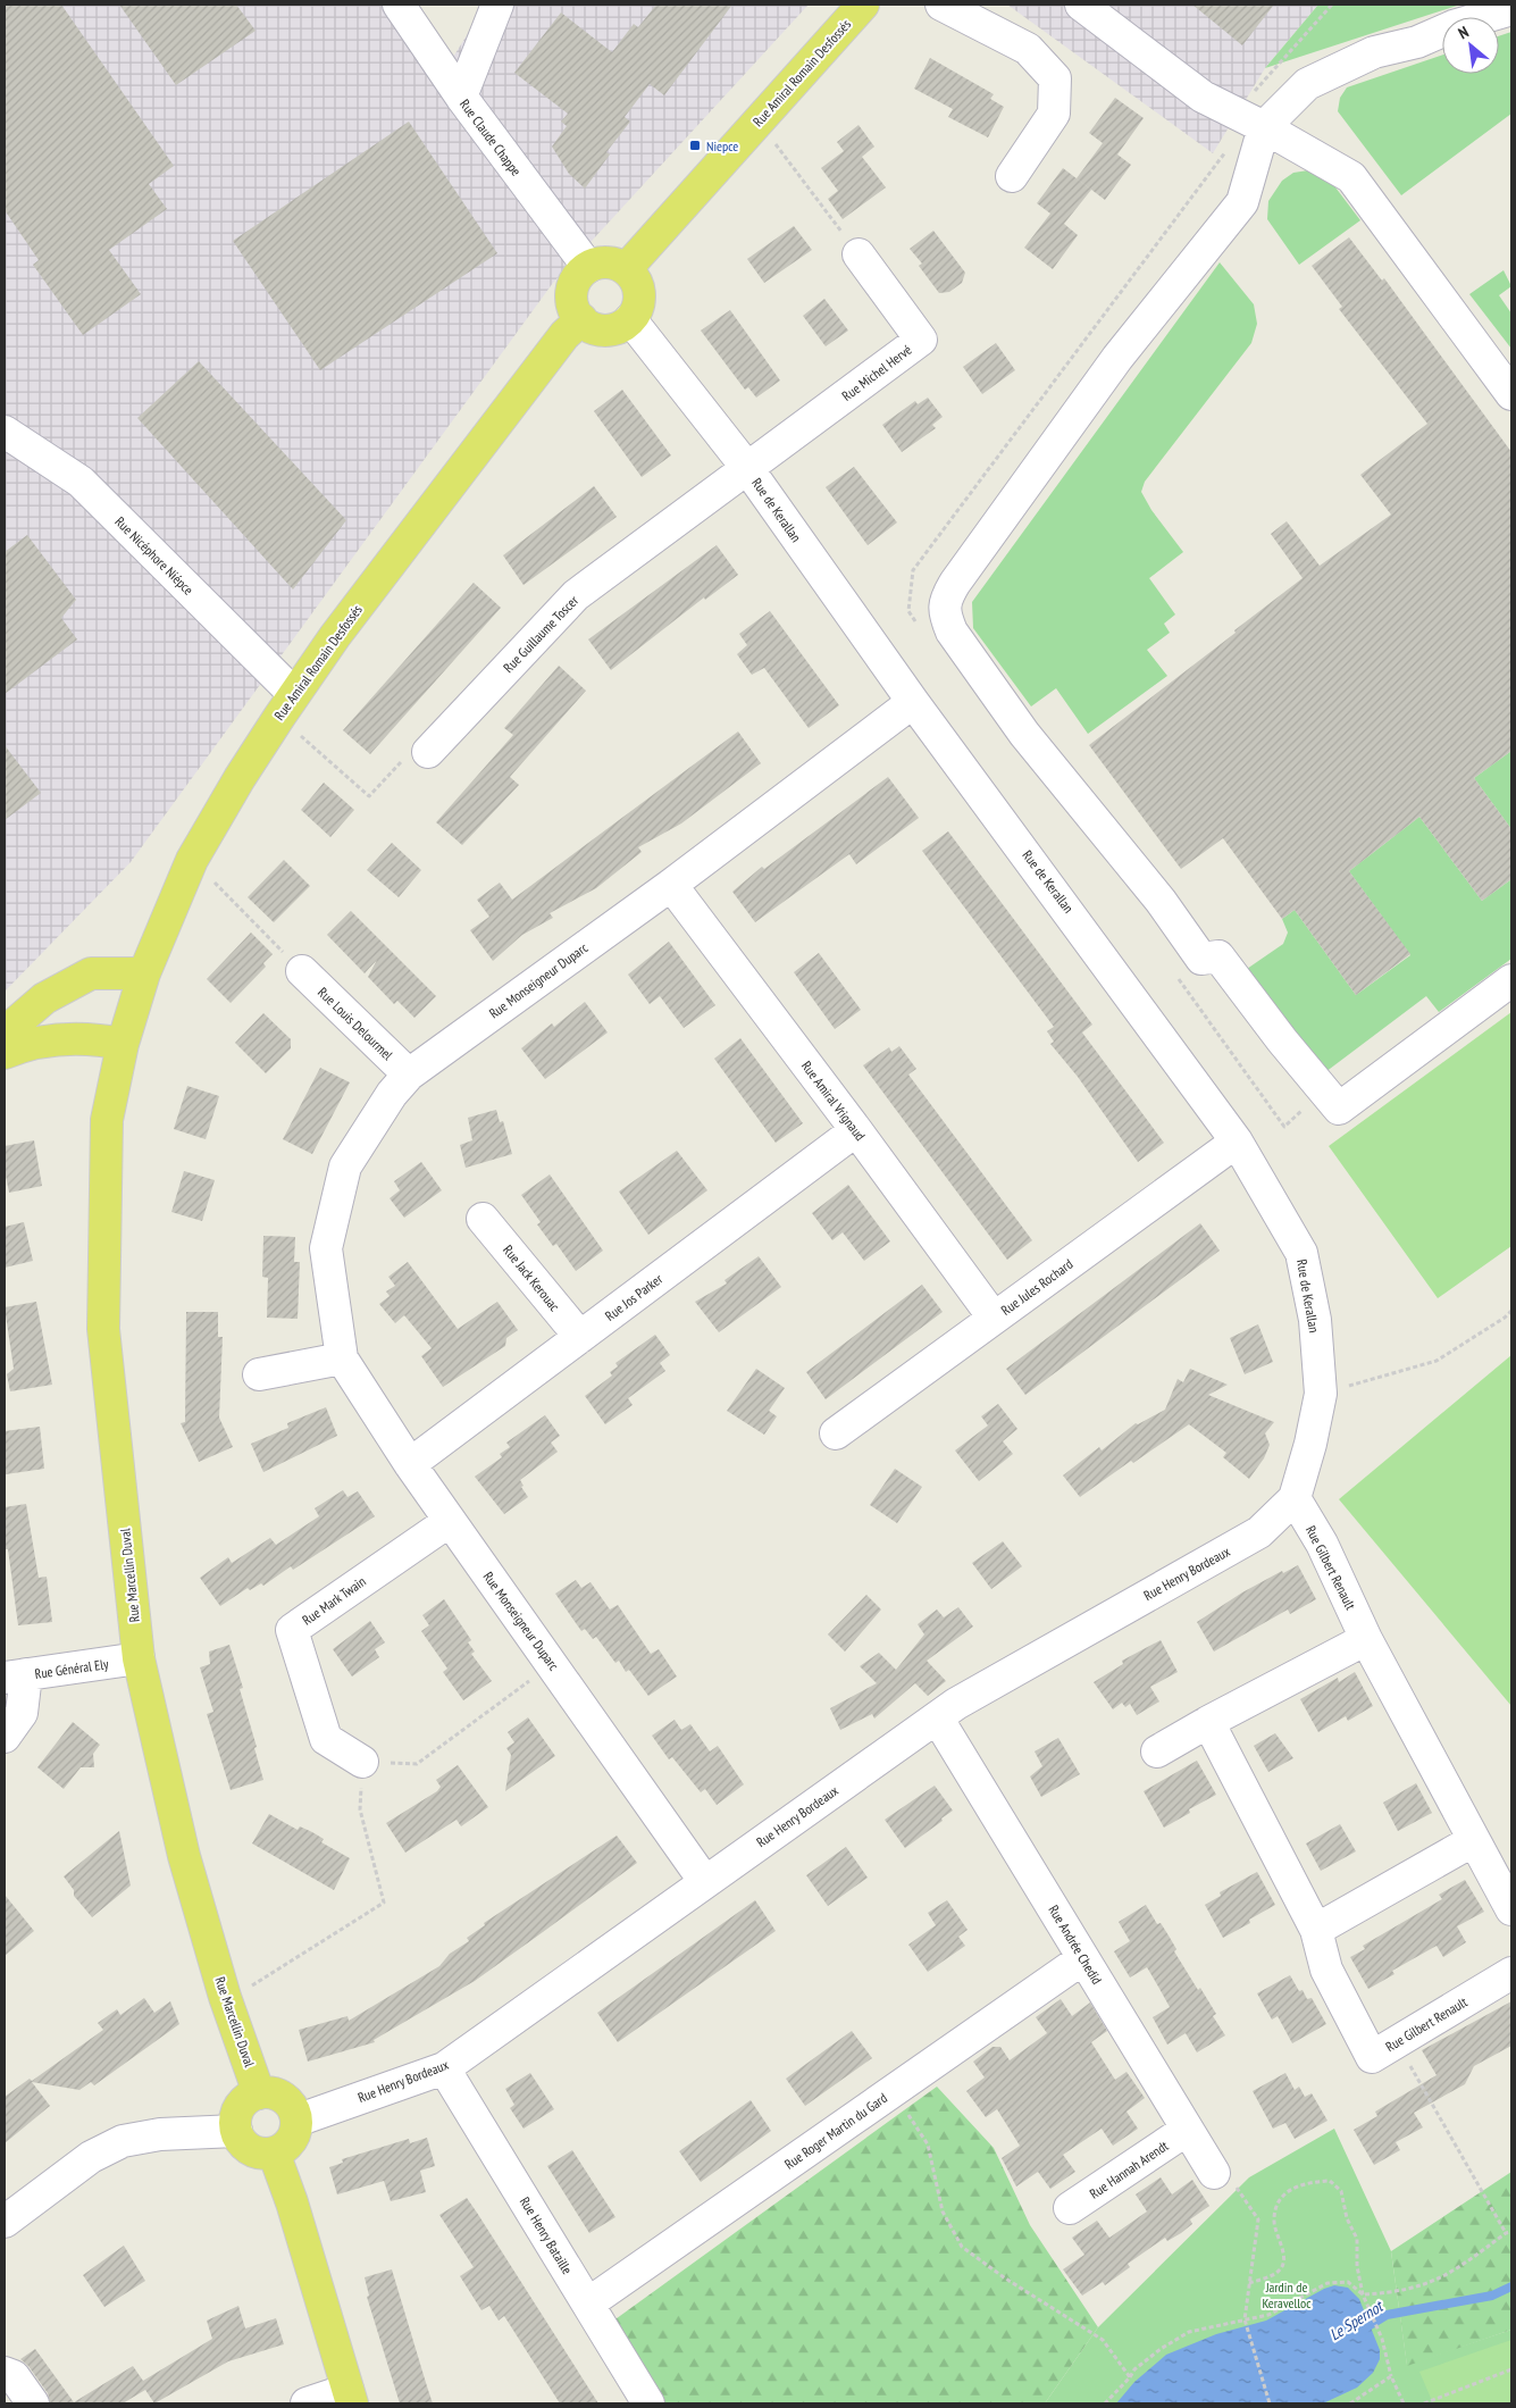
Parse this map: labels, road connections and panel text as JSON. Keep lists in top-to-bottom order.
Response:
{
  "streets": {
    "main road": ["Rue Amiral Romain Desfossés", "Rue Marcellin Duval"],
    "street": [
      "Rue Claude Chappe",
      "Rue Michel Hervé",
      "Rue de Kerallan",
      "Rue Nicéphore Niépce",
      "Rue Guillaume Toscer",
      "Rue Monseigneur Duparc",
      "Rue Louis Delourmel",
      "Rue Amiral Vrignaud",
      "Rue Jack Kerouac",
      "Rue Jules Rochard",
      "Rue Jos Parker",
      "Rue Gilbert Renault",
      "Rue Henry Bordeaux",
      "Rue Mark Twain",
      "Rue Général Ely",
      "Rue Andrée Chedid",
      "Rue Roger Martin du Gard",
      "Rue Hannah Arendt",
      "Rue Henry Bataille"
    ]
  },
  "crossings": [
    ["Rue Amiral Romain Desfossés", "Rue Claude Chappe"],
    ["Rue Amiral Romain Desfossés", "Rue de Kerallan"],
    ["Rue Amiral Romain Desfossés", "Rue Nicéphore Niépce"],
    ["Rue Amiral Romain Desfossés", "Rue Marcellin Duval"],
    ["Rue Claude Chappe", "Rue de Kerallan"],
    ["Rue Michel Hervé", "Rue de Kerallan"],
    ["Rue Michel Hervé", "Rue Guillaume Toscer"],
    ["Rue de Kerallan", "Rue Guillaume Toscer"],
    ["Rue de Kerallan", "Rue Monseigneur Duparc"],
    ["Rue de Kerallan", "Rue Jules Rochard"],
    ["Rue de Kerallan", "Rue Gilbert Renault"],
    ["Rue de Kerallan", "Rue Henry Bordeaux"],
    ["Rue Monseigneur Duparc", "Rue Louis Delourmel"],
    ["Rue Monseigneur Duparc", "Rue Amiral Vrignaud"],
    ["Rue Monseigneur Duparc", "Rue Jos Parker"],
    ["Rue Monseigneur Duparc", "Rue Henry Bordeaux"],
    ["Rue Monseigneur Duparc", "Rue Mark Twain"],
    ["Rue Amiral Vrignaud", "Rue Jules Rochard"],
    ["Rue Amiral Vrignaud", "Rue Jos Parker"],
    ["Rue Jack Kerouac", "Rue Jos Parker"],
    ["Rue Gilbert Renault", "Rue Henry Bordeaux"],
    ["Rue Henry Bordeaux", "Rue Marcellin Duval"],
    ["Rue Henry Bordeaux", "Rue Andrée Chedid"],
    ["Rue Henry Bordeaux", "Rue Henry Bataille"],
    ["Rue Marcellin Duval", "Rue Général Ely"],
    ["Rue Andrée Chedid", "Rue Roger Martin du Gard"],
    ["Rue Andrée Chedid", "Rue Hannah Arendt"],
    ["Rue Roger Martin du Gard", "Rue Henry Bataille"]
  ],
  "water": ["Le Spernot"],
  "parks": ["Jardin de Keravelloc"],
  "places": {
    "transit": ["Niepce"]
  },
  "north": "top left"
}
